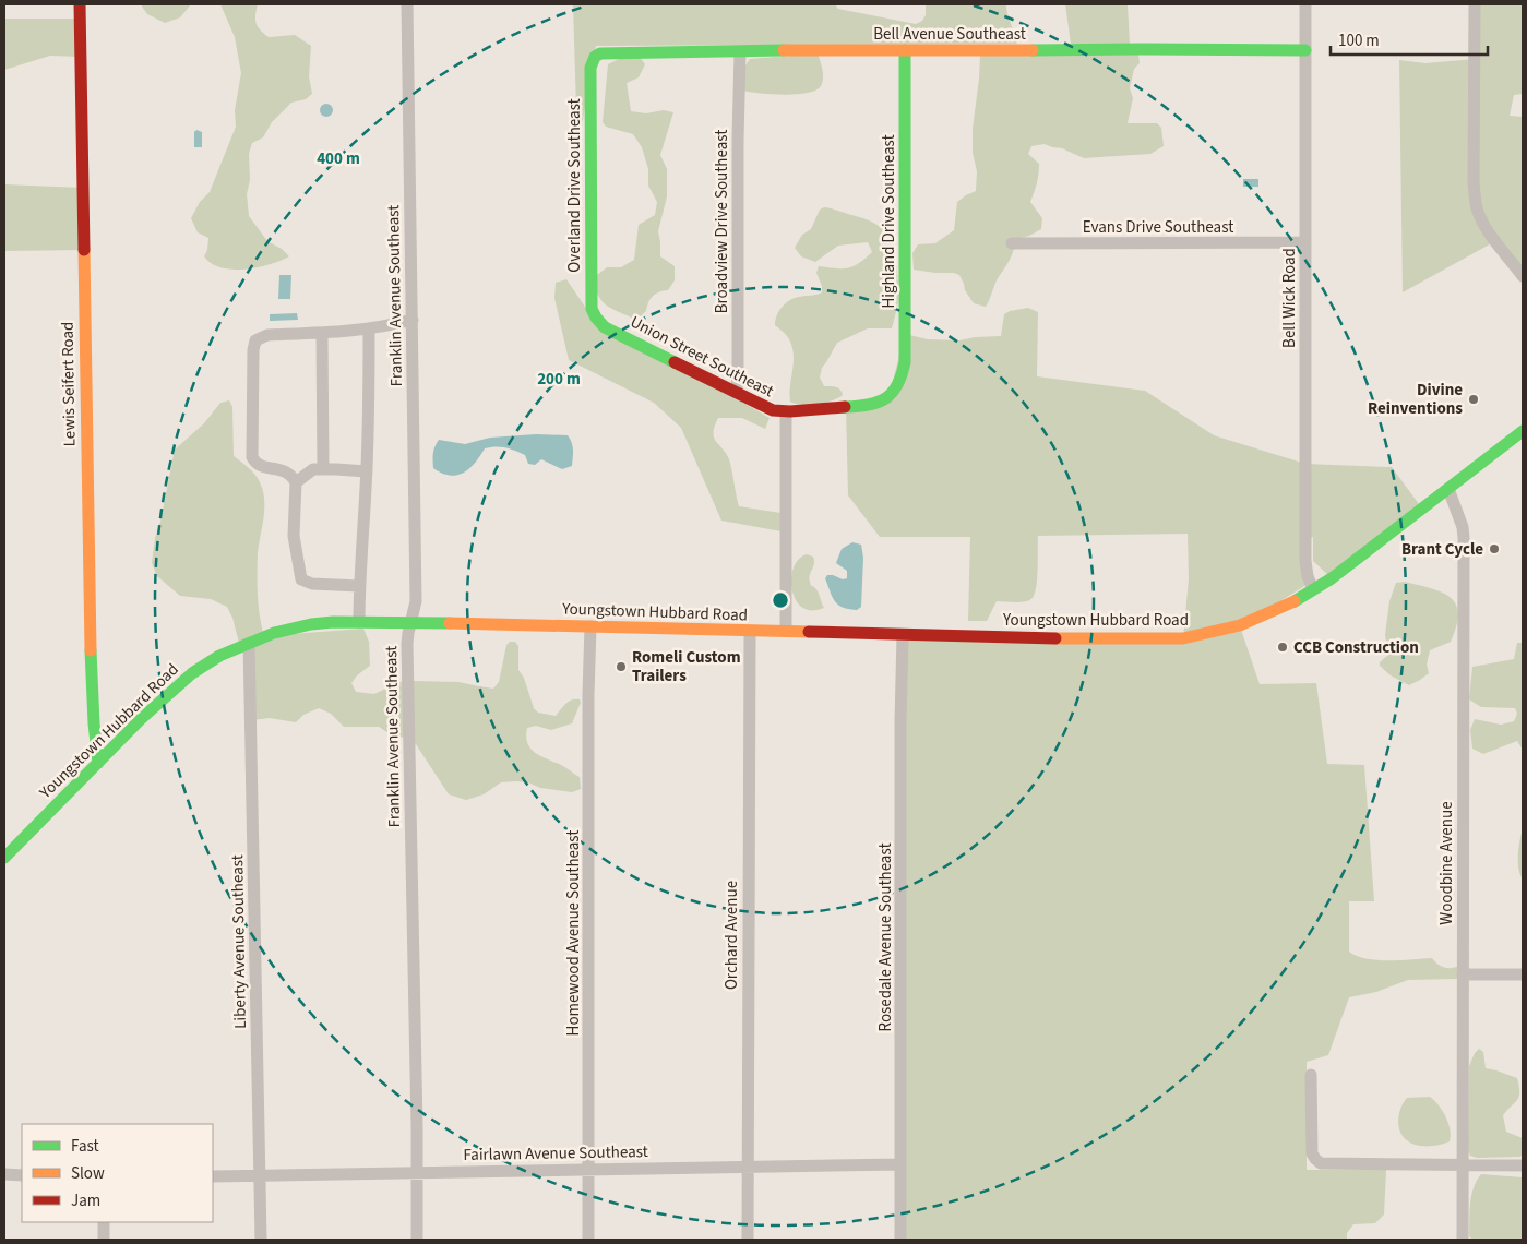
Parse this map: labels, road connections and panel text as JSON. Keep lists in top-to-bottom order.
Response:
{
  "streets": {
    "street": [
      "Bell Avenue Southeast",
      "Overland Drive Southeast",
      "Broadview Drive Southeast",
      "Highland Drive Southeast",
      "Evans Drive Southeast",
      "Franklin Avenue Southeast",
      "Bell Wick Road",
      "Union Street Southeast",
      "Lewis Seifert Road",
      "Youngstown Hubbard Road",
      "Woodbine Avenue",
      "Homewood Avenue Southeast",
      "Orchard Avenue",
      "Rosedale Avenue Southeast",
      "Liberty Avenue Southeast",
      "Fairlawn Avenue Southeast"
    ]
  },
  "crossings": [
    ["Bell Avenue Southeast", "Overland Drive Southeast"],
    ["Bell Avenue Southeast", "Broadview Drive Southeast"],
    ["Bell Avenue Southeast", "Highland Drive Southeast"],
    ["Bell Avenue Southeast", "Bell Wick Road"],
    ["Overland Drive Southeast", "Union Street Southeast"],
    ["Broadview Drive Southeast", "Union Street Southeast"],
    ["Highland Drive Southeast", "Union Street Southeast"],
    ["Evans Drive Southeast", "Bell Wick Road"],
    ["Franklin Avenue Southeast", "Youngstown Hubbard Road"],
    ["Franklin Avenue Southeast", "Fairlawn Avenue Southeast"],
    ["Bell Wick Road", "Youngstown Hubbard Road"],
    ["Lewis Seifert Road", "Youngstown Hubbard Road"],
    ["Youngstown Hubbard Road", "Woodbine Avenue"],
    ["Youngstown Hubbard Road", "Homewood Avenue Southeast"],
    ["Youngstown Hubbard Road", "Orchard Avenue"],
    ["Youngstown Hubbard Road", "Rosedale Avenue Southeast"],
    ["Youngstown Hubbard Road", "Liberty Avenue Southeast"],
    ["Homewood Avenue Southeast", "Fairlawn Avenue Southeast"],
    ["Orchard Avenue", "Fairlawn Avenue Southeast"],
    ["Rosedale Avenue Southeast", "Fairlawn Avenue Southeast"],
    ["Liberty Avenue Southeast", "Fairlawn Avenue Southeast"]
  ],
  "places": [
    "Divine Reinventions",
    "Brant Cycle",
    "CCB Construction",
    "Romeli Custom Trailers"
  ],
  "legend": ["Fast", "Slow", "Jam"],
  "scale_bar": "100 m",
  "rings": ["400 m", "200 m"]
}
